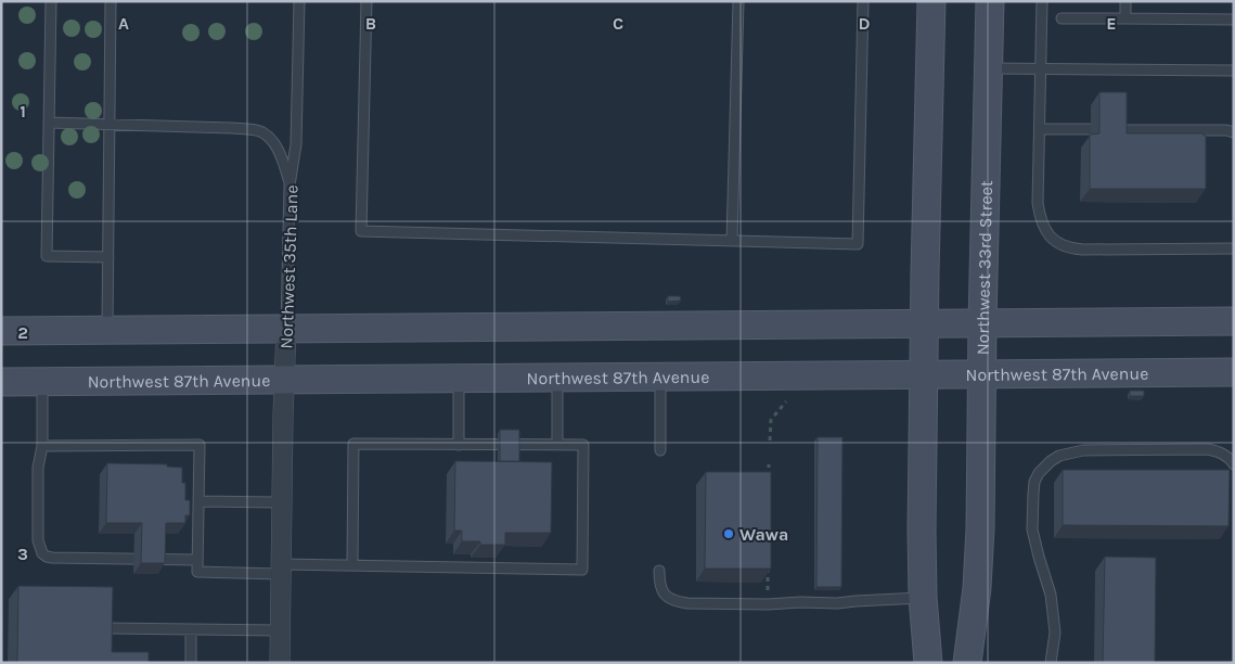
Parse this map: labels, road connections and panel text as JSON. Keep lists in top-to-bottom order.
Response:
{
  "streets": {
    "main road": ["Northwest 33rd Street", "Northwest 87th Avenue"],
    "street": ["Northwest 35th Lane"]
  },
  "crossings": [
    ["Northwest 35th Lane", "Northwest 87th Avenue"],
    ["Northwest 33rd Street", "Northwest 87th Avenue"]
  ],
  "places": ["Wawa"],
  "grid": {
    "columns": [
      "A",
      "B",
      "C",
      "D",
      "E"
    ],
    "rows": ["1", "2", "3"]
  }
}
